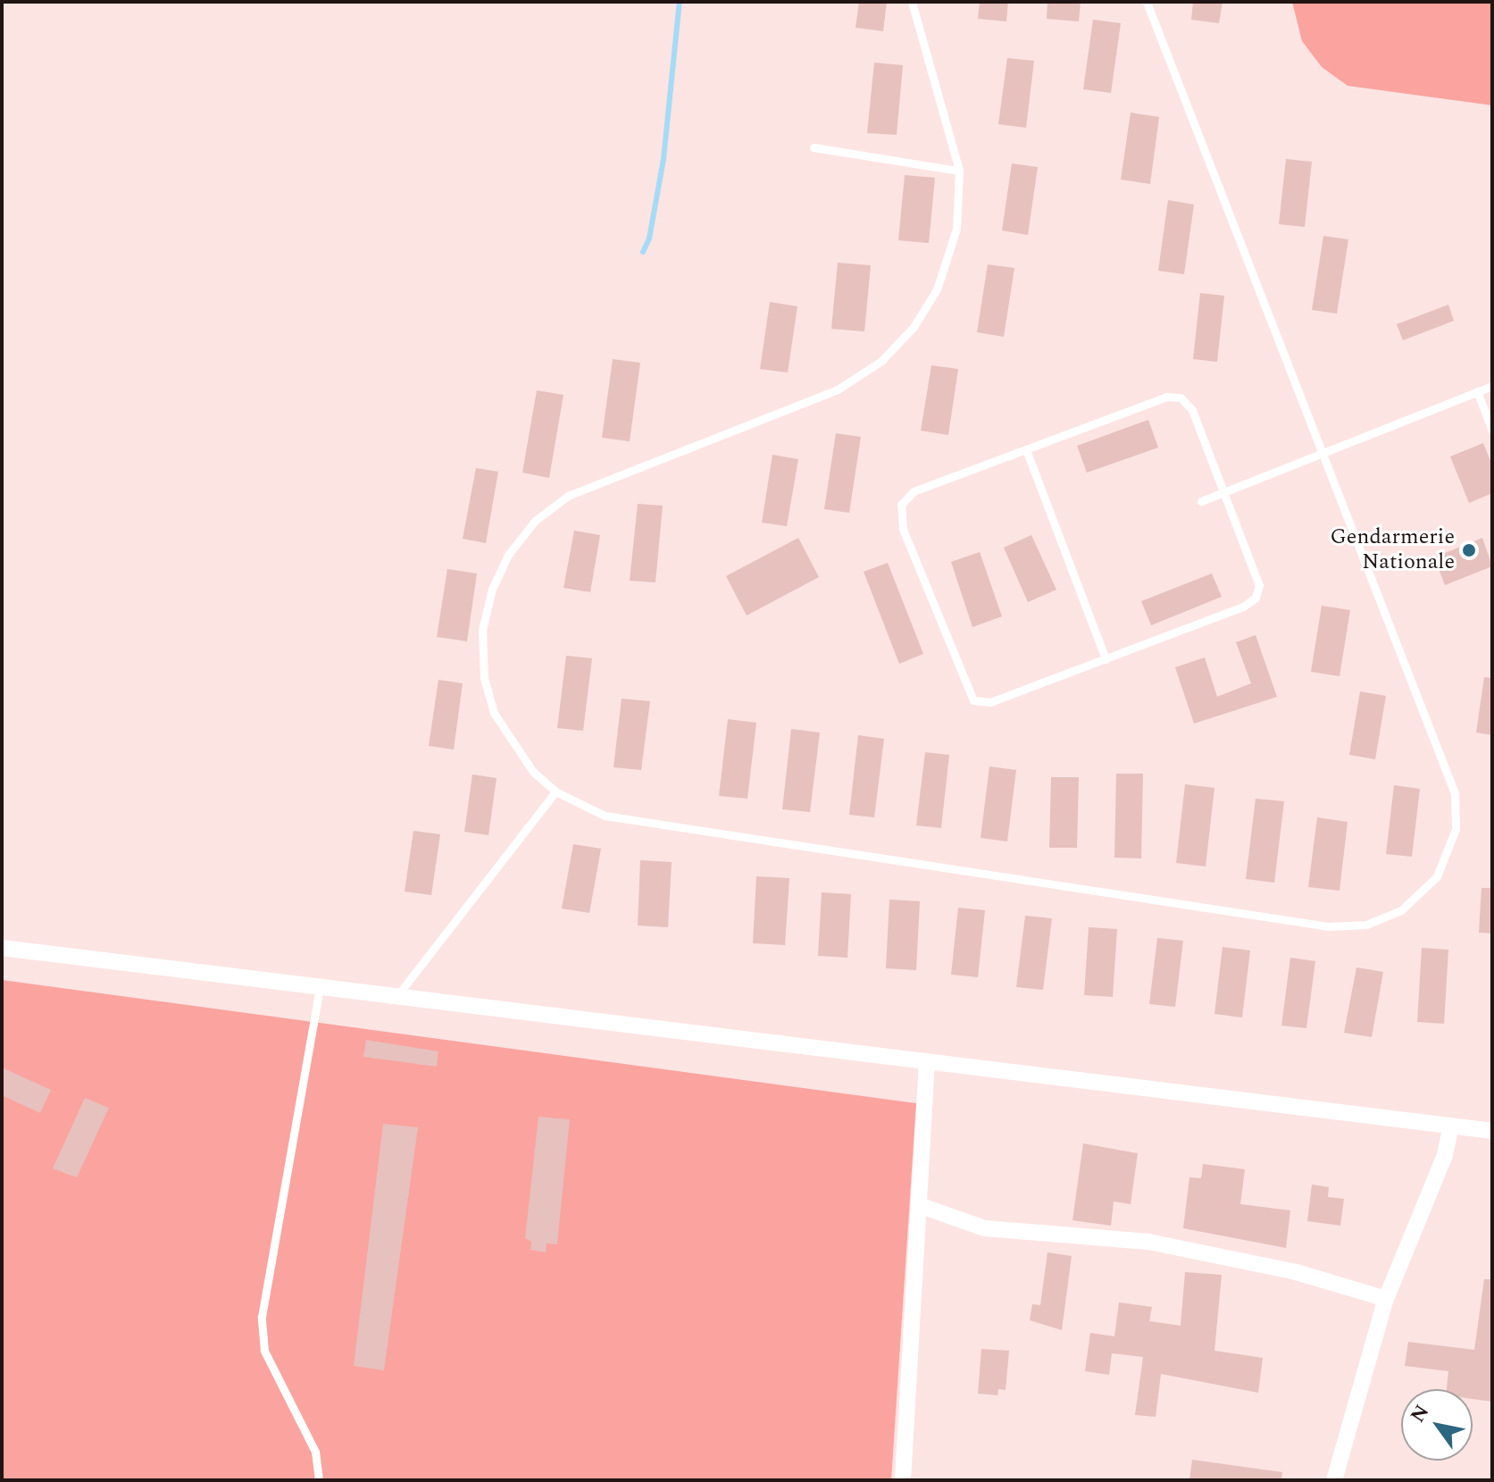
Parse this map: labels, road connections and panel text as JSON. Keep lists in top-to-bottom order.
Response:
{
  "places": ["Gendarmerie Nationale"],
  "north": "top left"
}
